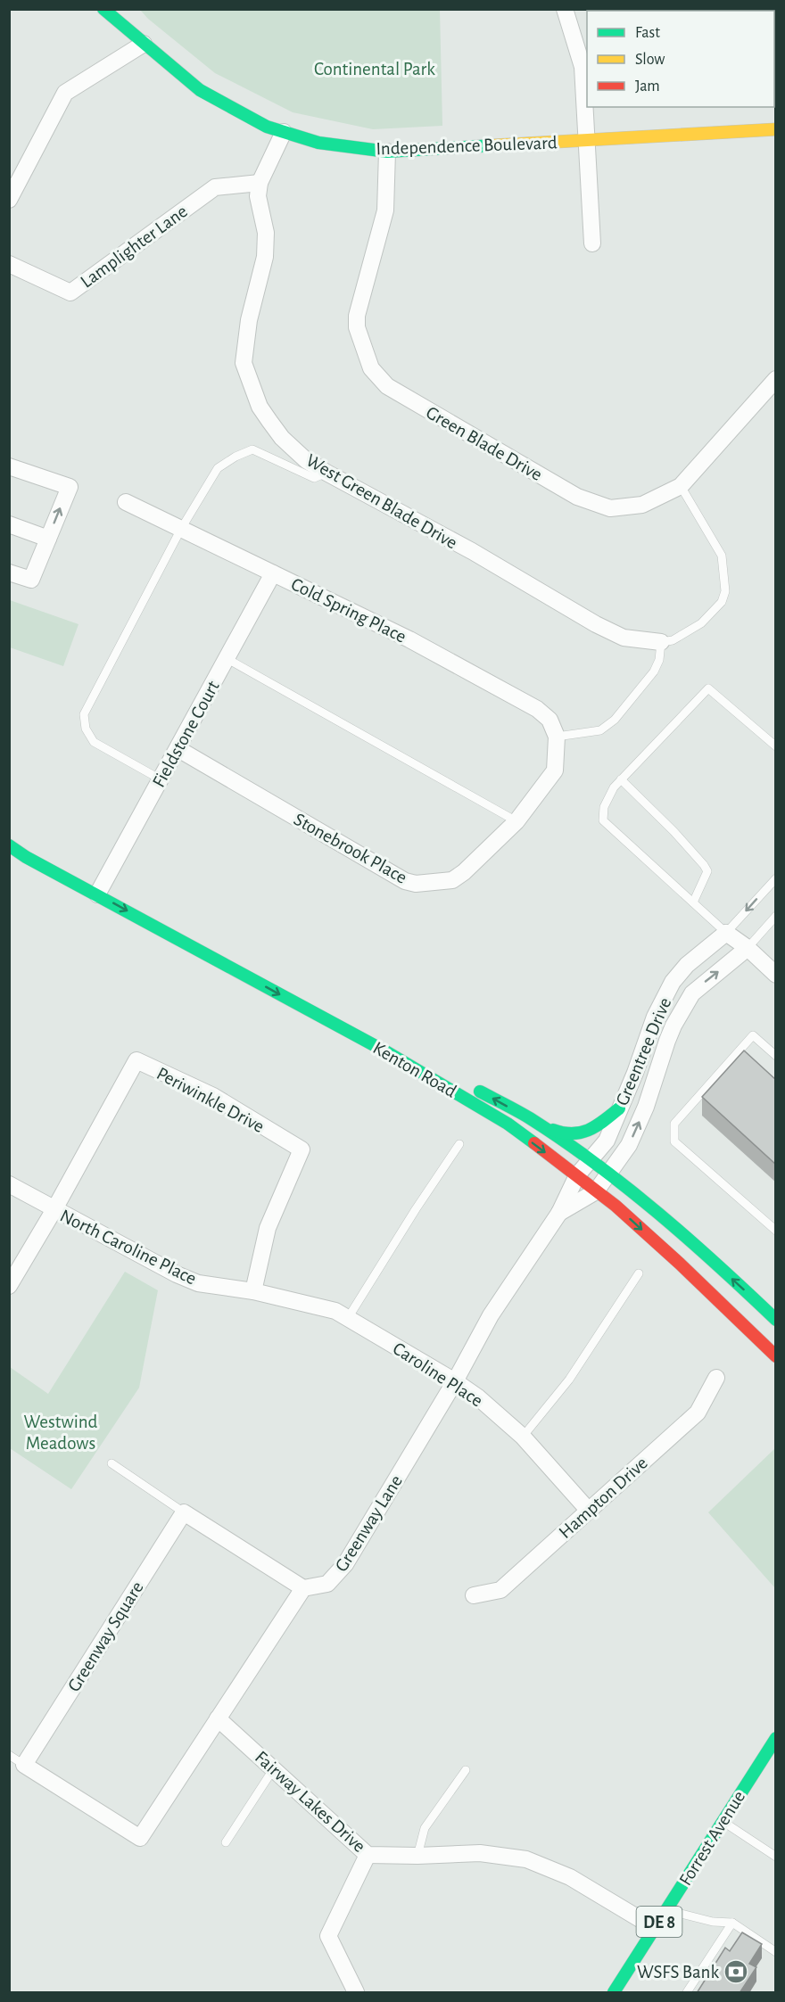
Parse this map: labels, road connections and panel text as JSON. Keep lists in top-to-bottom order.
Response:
{
  "streets": {
    "main road": [
      "Independence Boulevard",
      "Kenton Road",
      "Forrest Avenue",
      "DE 8"
    ],
    "street": [
      "Lamplighter Lane",
      "Green Blade Drive",
      "West Green Blade Drive",
      "Cold Spring Place",
      "Fieldstone Court",
      "Stonebrook Place",
      "Greentree Drive",
      "Periwinkle Drive",
      "North Caroline Place",
      "Caroline Place",
      "Hampton Drive",
      "Greenway Lane",
      "Greenway Square",
      "Fairway Lakes Drive"
    ]
  },
  "crossings": [
    ["Independence Boulevard", "Green Blade Drive"],
    ["Independence Boulevard", "West Green Blade Drive"],
    ["Lamplighter Lane", "West Green Blade Drive"],
    ["Cold Spring Place", "Fieldstone Court"],
    ["Cold Spring Place", "Stonebrook Place"],
    ["Fieldstone Court", "Stonebrook Place"],
    ["Fieldstone Court", "Kenton Road"],
    ["Greentree Drive", "Kenton Road"],
    ["Greentree Drive", "Greenway Lane"],
    ["Kenton Road", "Greenway Lane"],
    ["Periwinkle Drive", "North Caroline Place"],
    ["Periwinkle Drive", "Caroline Place"],
    ["North Caroline Place", "Caroline Place"],
    ["Caroline Place", "Hampton Drive"],
    ["Caroline Place", "Greenway Lane"],
    ["Fairway Lakes Drive", "Forrest Avenue"]
  ],
  "parks": ["Continental Park", "Westwind Meadows"],
  "places": {
    "bank": ["WSFS Bank"]
  },
  "legend": ["Fast", "Slow", "Jam"]
}
